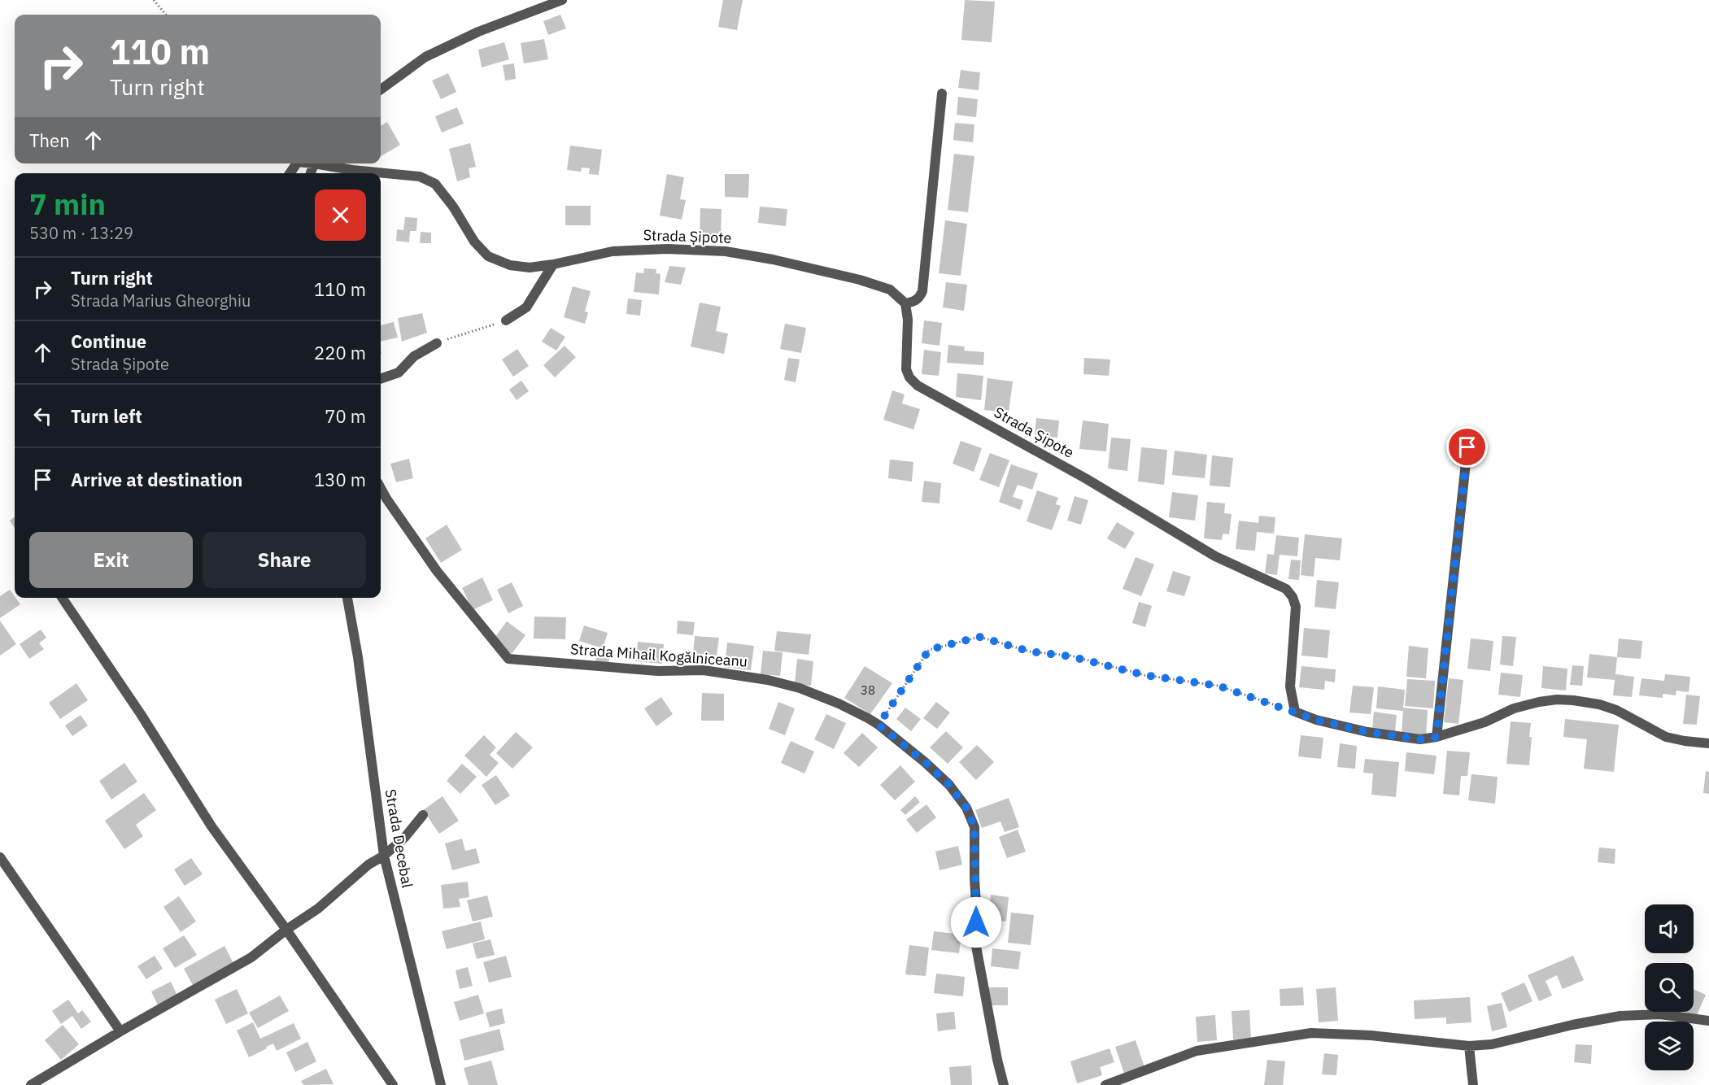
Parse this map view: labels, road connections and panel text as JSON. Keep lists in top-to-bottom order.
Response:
{
  "streets": {
    "street": ["Strada Șipote", "Strada Mihail Kogălniceanu", "Strada Decebal"]
  },
  "house_numbers": ["38"],
  "page": {
    "turn": ["110 m", "Turn right"],
    "then": "Then",
    "heading": ["7 min", "530 m · 13:29"],
    "list": [
      {
        "name": "Turn right",
        "note": "Strada Marius Gheorghiu",
        "value": "110 m"
      },
      {
        "name": "Continue",
        "note": "Strada Șipote",
        "value": "220 m"
      },
      {
        "name": "Turn left",
        "value": "70 m"
      },
      {
        "name": "Arrive at destination",
        "value": "130 m"
      }
    ],
    "buttons": ["Exit", "Share"]
  }
}
